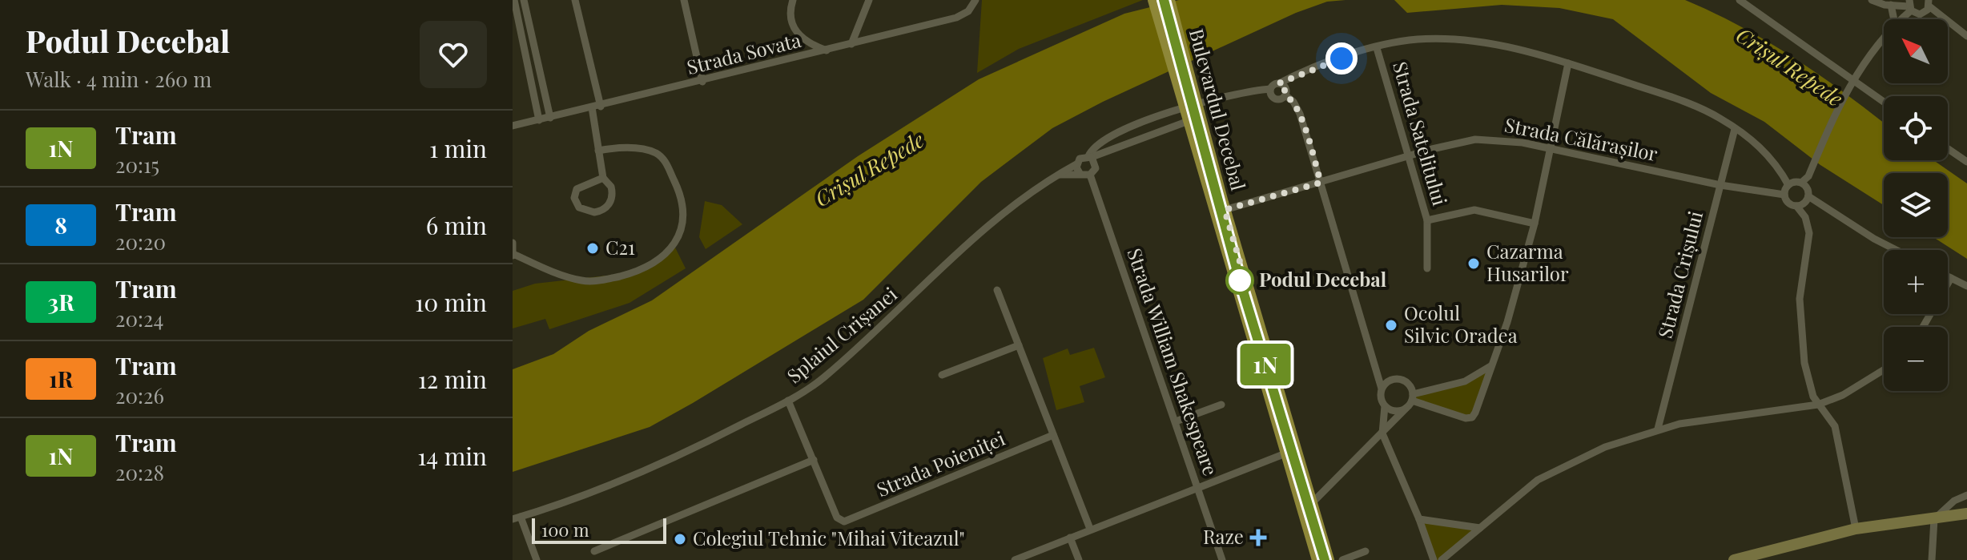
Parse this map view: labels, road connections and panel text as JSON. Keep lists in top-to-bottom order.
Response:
{
  "streets": {
    "main road": ["Bulevardul Decebal"],
    "street": [
      "Strada Sovata",
      "Strada Satelitului",
      "Strada Călărașilor",
      "Strada Crișului",
      "Splaiul Crișanei",
      "Strada William Shakespeare",
      "Strada Poieniței"
    ]
  },
  "crossings": [
    ["Bulevardul Decebal", "Strada Călărașilor"],
    ["Bulevardul Decebal", "Splaiul Crișanei"],
    ["Strada Satelitului", "Strada Călărașilor"],
    ["Strada Călărașilor", "Strada Crișului"],
    ["Splaiul Crișanei", "Strada William Shakespeare"]
  ],
  "water": ["Crișul Repede"],
  "places": {
    "other": [
      "C21",
      "Cazarma Husarilor",
      "Podul Decebal",
      "Ocolul Silvic Oradea",
      "Colegiul Tehnic \"Mihai Viteazul\""
    ],
    "health": ["Raze"]
  },
  "lines": ["tram line 1N"],
  "scale_bar": "100 m",
  "north": "top left",
  "page": {
    "heading": ["Podul Decebal", "Walk · 4 min · 260 m"],
    "on_map": "1N",
    "map_buttons": ["+", "−"],
    "list": [
      {
        "mark": "1N",
        "name": "Tram",
        "note": "20:15",
        "value": "1 min"
      },
      {
        "mark": "8",
        "name": "Tram",
        "note": "20:20",
        "value": "6 min"
      },
      {
        "mark": "3R",
        "name": "Tram",
        "note": "20:24",
        "value": "10 min"
      },
      {
        "mark": "1R",
        "name": "Tram",
        "note": "20:26",
        "value": "12 min"
      },
      {
        "mark": "1N",
        "name": "Tram",
        "note": "20:28",
        "value": "14 min"
      }
    ],
    "scale": "100 m"
  }
}
